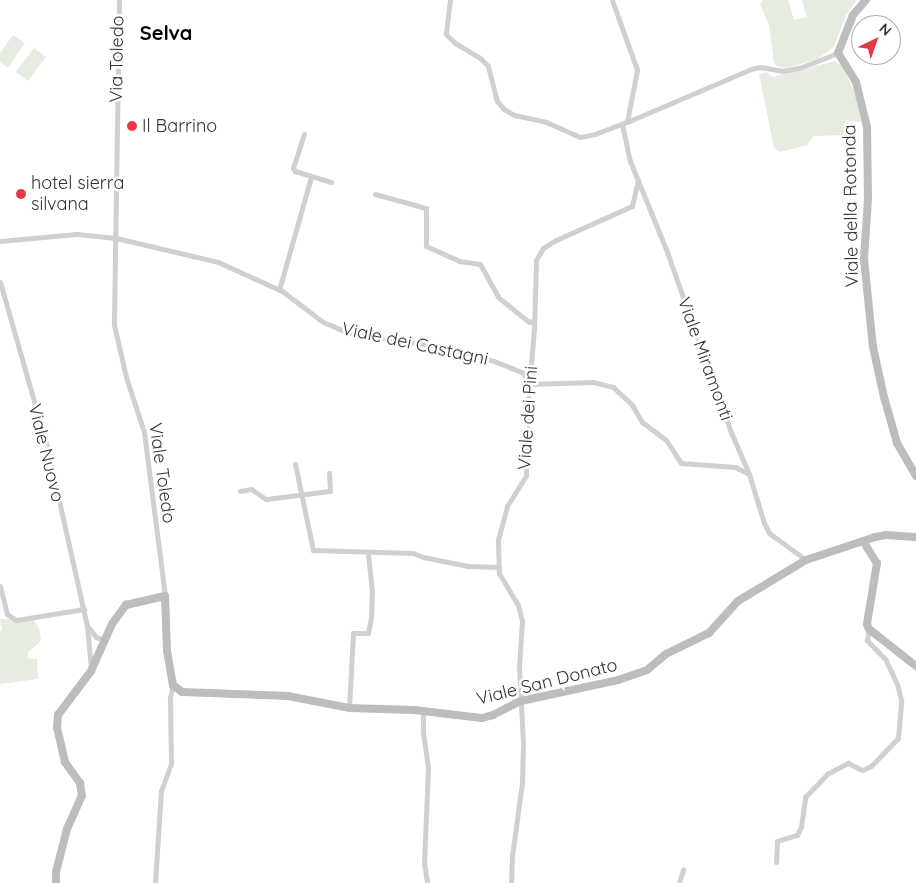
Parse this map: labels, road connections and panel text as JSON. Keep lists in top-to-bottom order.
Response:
{
  "streets": {
    "street": [
      "Via Toledo",
      "Viale della Rotonda",
      "Viale dei Castagni",
      "Viale Miramonti",
      "Viale dei Pini",
      "Viale Nuovo",
      "Viale Toledo",
      "Viale San Donato"
    ]
  },
  "crossings": [
    ["Via Toledo", "Viale dei Castagni"],
    ["Via Toledo", "Viale Toledo"],
    ["Viale dei Castagni", "Viale dei Pini"],
    ["Viale dei Castagni", "Viale Toledo"],
    ["Viale Miramonti", "Viale dei Pini"],
    ["Viale Miramonti", "Viale San Donato"],
    ["Viale dei Pini", "Viale San Donato"],
    ["Viale Toledo", "Viale San Donato"]
  ],
  "districts": ["Selva"],
  "places": ["Il Barrino", "hotel sierra silvana"],
  "north": "top right"
}
